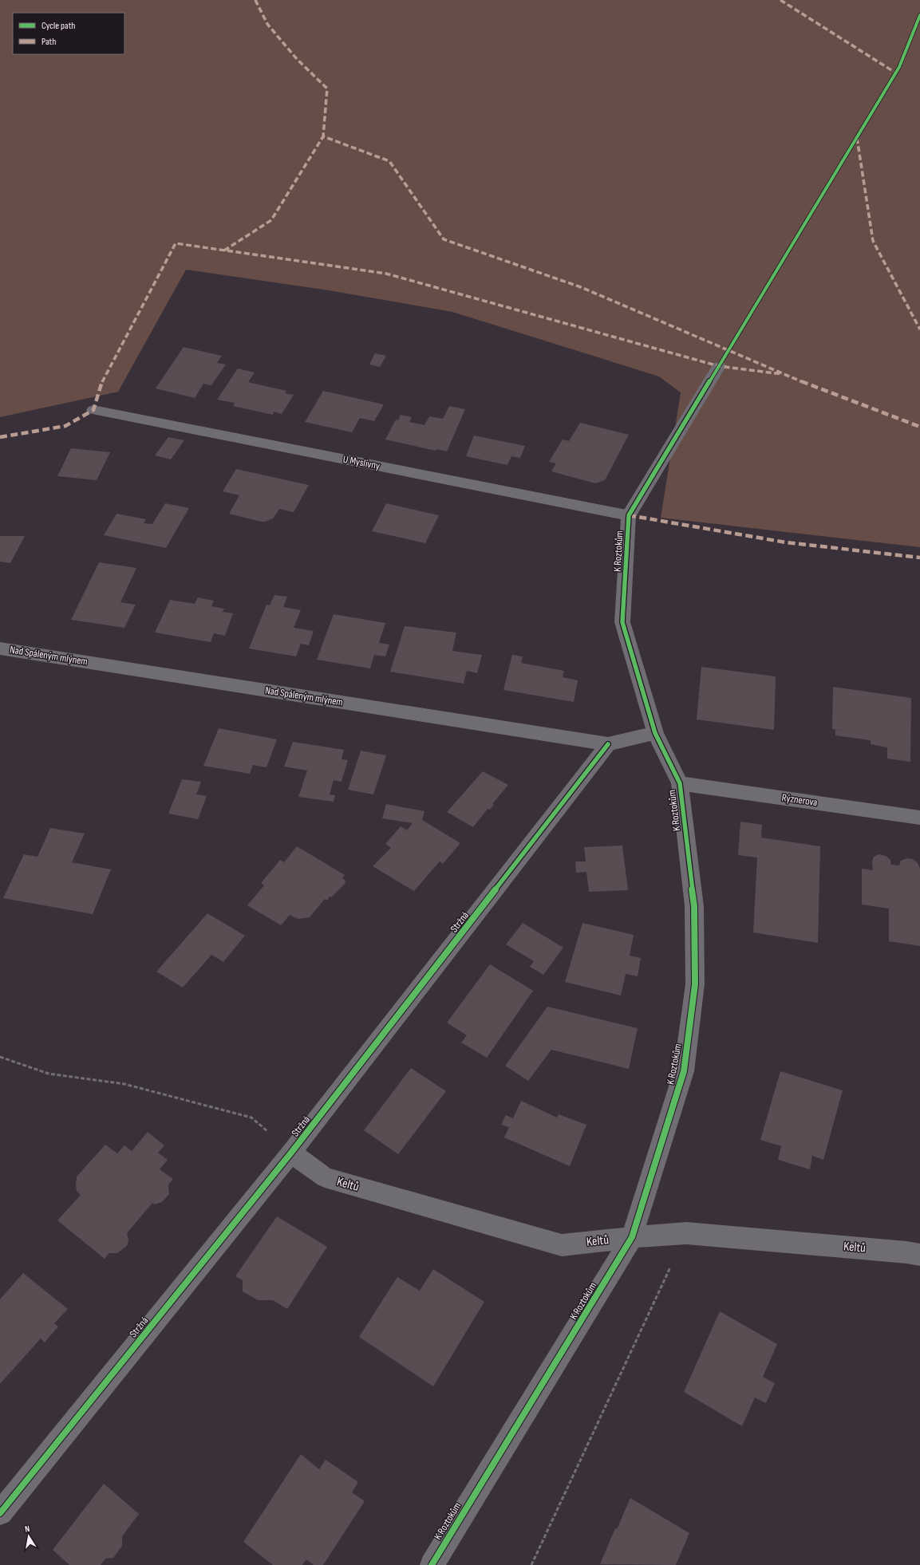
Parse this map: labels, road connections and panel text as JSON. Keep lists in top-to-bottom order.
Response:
{
  "streets": {
    "street": [
      "U Myslivny",
      "K Roztokům",
      "Nad Spáleným mlýnem",
      "Rýznerova",
      "Stržná",
      "Keltů"
    ]
  },
  "crossings": [
    ["U Myslivny", "K Roztokům"],
    ["K Roztokům", "Rýznerova"],
    ["K Roztokům", "Keltů"],
    ["Nad Spáleným mlýnem", "Stržná"],
    ["Stržná", "Keltů"]
  ],
  "legend": ["Cycle path", "Path"],
  "north": "top"
}
